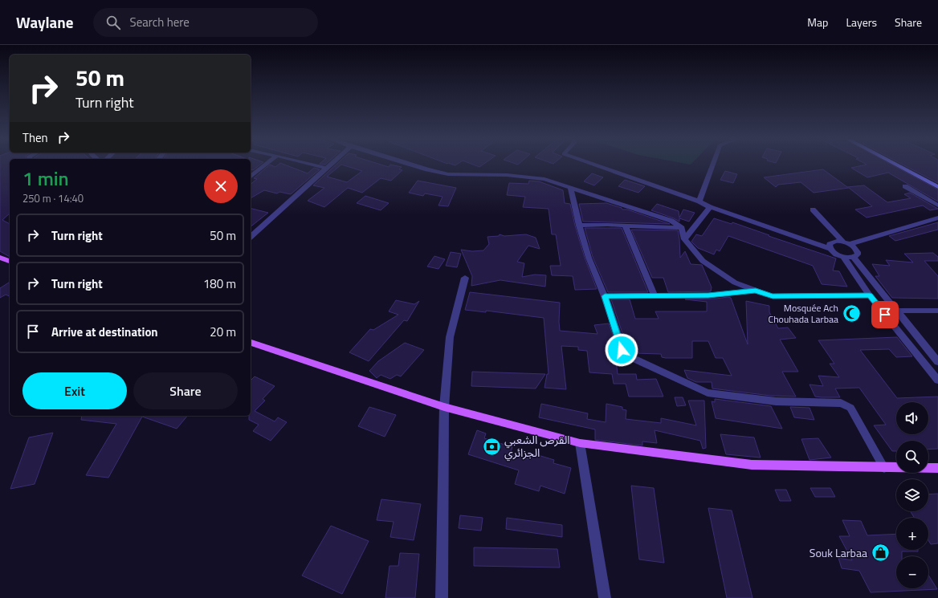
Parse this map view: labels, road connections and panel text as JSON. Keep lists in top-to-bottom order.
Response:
{
  "places": {
    "mosque": ["Mosquée Ach Chouhada Larbaa"],
    "bank": ["القرص الشعبي الجزائري"],
    "shop": ["Souk Larbaa"]
  },
  "page": {
    "header": "Waylane",
    "search": "Search here",
    "nav": ["Map", "Layers", "Share"],
    "turn": ["50 m", "Turn right"],
    "then": "Then",
    "heading": ["1 min", "250 m · 14:40"],
    "list": [
      {
        "name": "Turn right",
        "value": "50 m"
      },
      {
        "name": "Turn right",
        "value": "180 m"
      },
      {
        "name": "Arrive at destination",
        "value": "20 m"
      }
    ],
    "buttons": ["Exit", "Share"],
    "map_buttons": ["+", "−"]
  }
}
